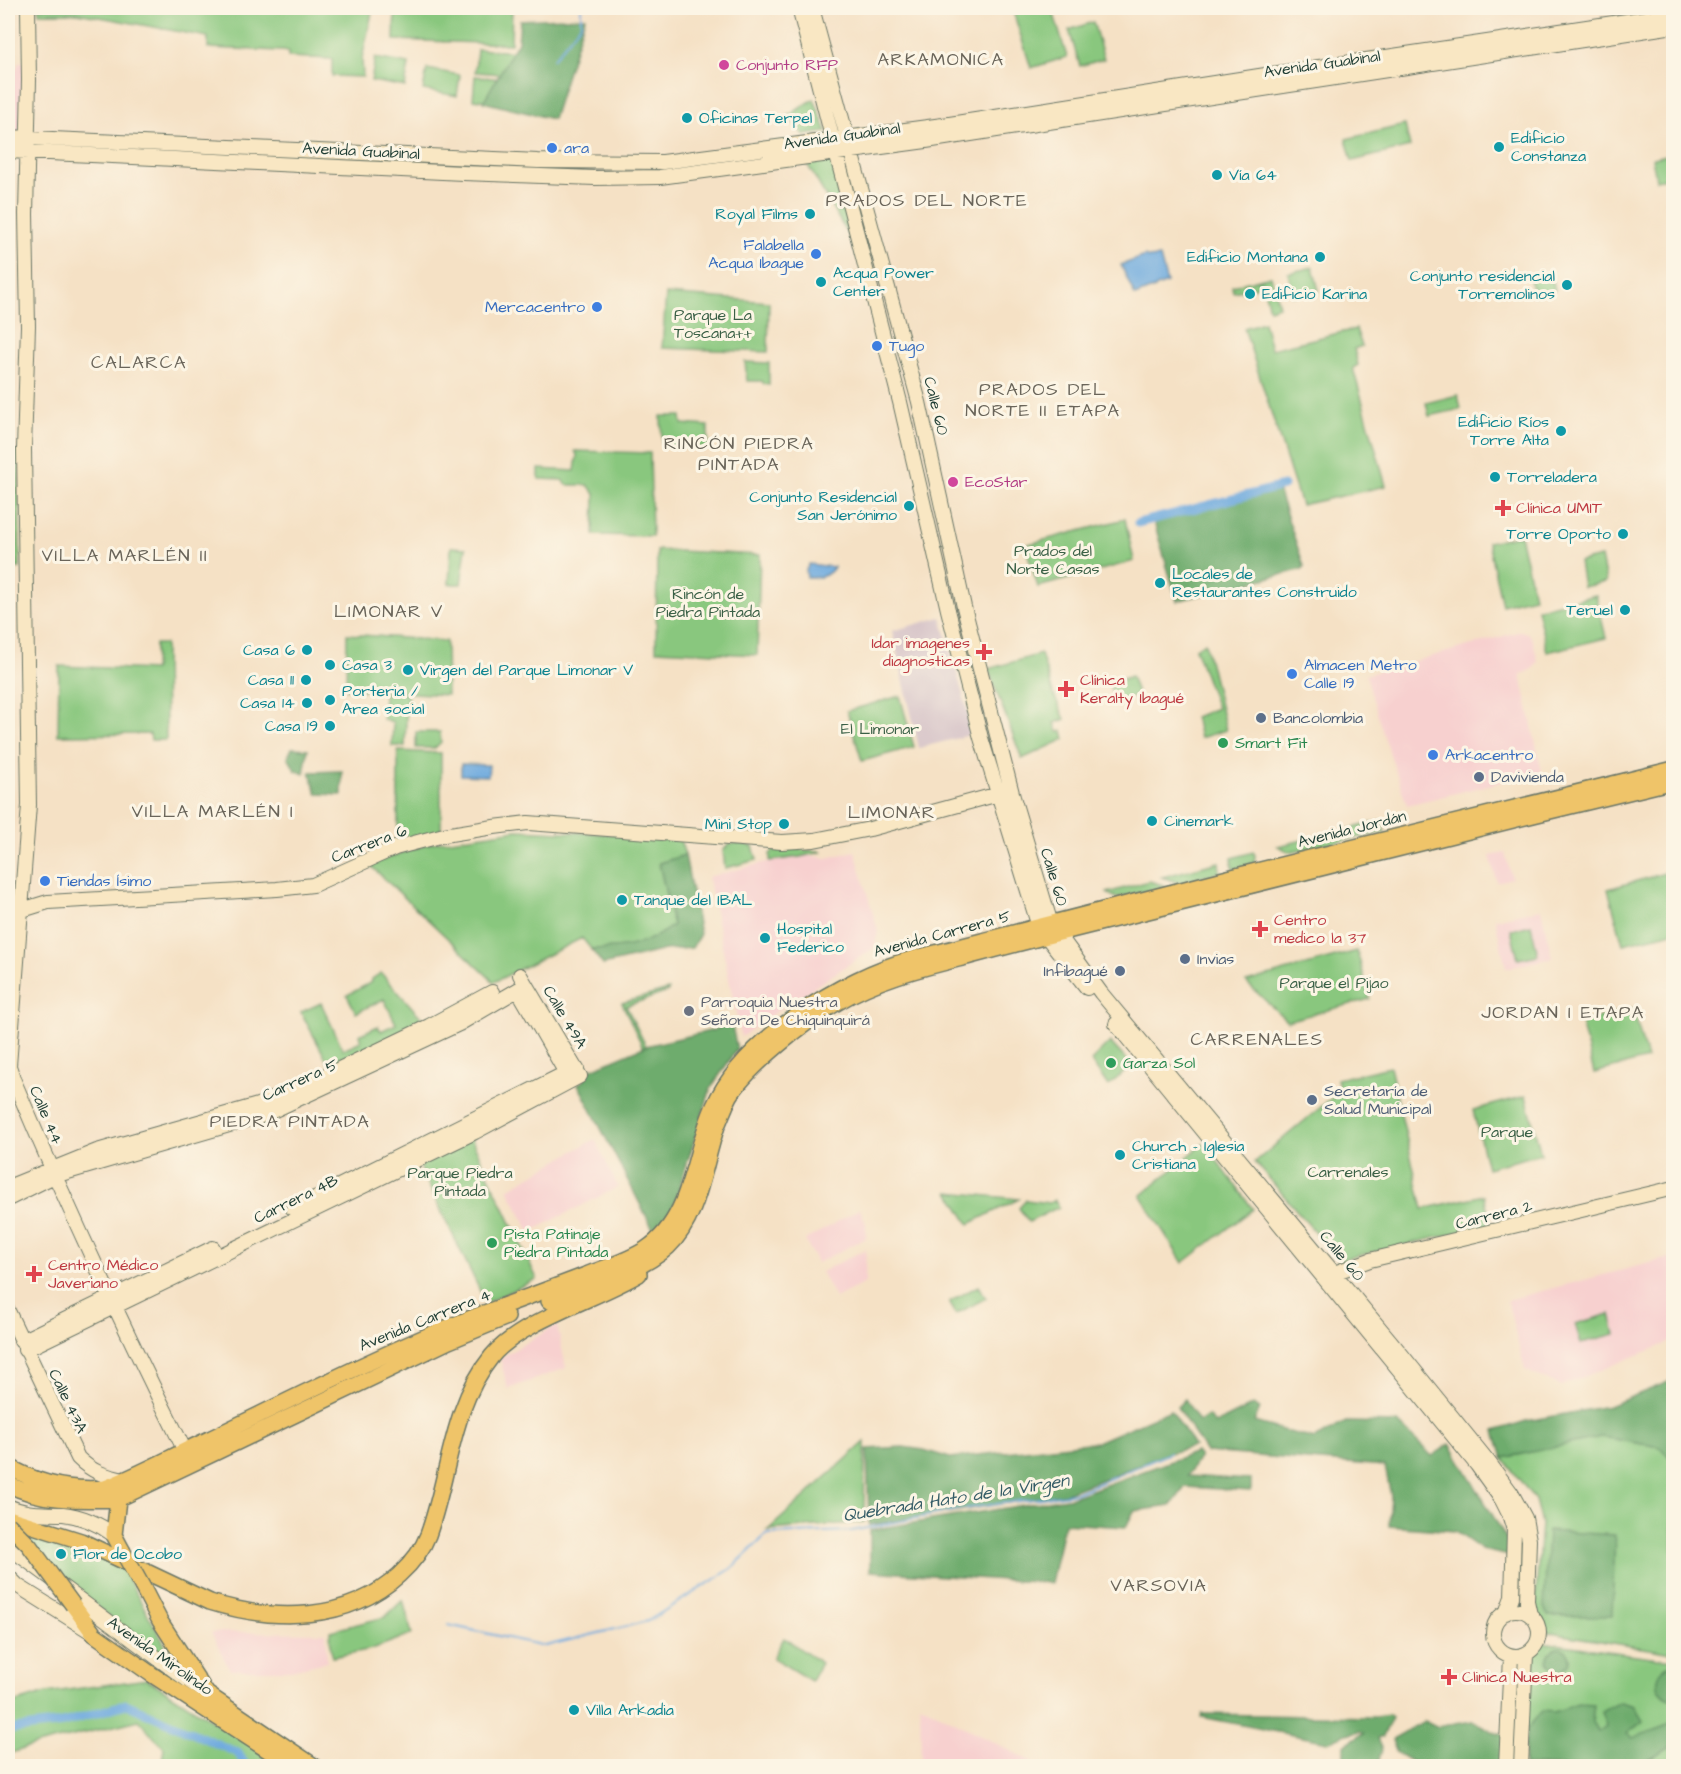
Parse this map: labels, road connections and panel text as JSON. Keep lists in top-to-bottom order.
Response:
{
  "streets": {
    "main road": [
      "Avenida Guabinal",
      "Calle 60",
      "Avenida Jordán",
      "Carrera 6",
      "Avenida Carrera 5",
      "Calle 49A",
      "Carrera 5",
      "Calle 44",
      "Carrera 4B",
      "Carrera 2",
      "Avenida Carrera 4",
      "Calle 43A",
      "Avenida Mirolindo"
    ]
  },
  "crossings": [
    ["Avenida Guabinal", "Calle 60"],
    ["Avenida Guabinal", "Calle 44"],
    ["Calle 60", "Avenida Jordán"],
    ["Calle 60", "Carrera 6"],
    ["Calle 60", "Avenida Carrera 5"],
    ["Calle 60", "Carrera 2"],
    ["Avenida Jordán", "Avenida Carrera 5"],
    ["Carrera 6", "Calle 44"],
    ["Avenida Carrera 5", "Avenida Carrera 4"],
    ["Calle 49A", "Carrera 5"],
    ["Calle 49A", "Carrera 4B"],
    ["Carrera 5", "Calle 44"],
    ["Calle 44", "Carrera 4B"],
    ["Calle 44", "Avenida Carrera 4"],
    ["Carrera 4B", "Calle 43A"],
    ["Avenida Carrera 4", "Calle 43A"]
  ],
  "districts": [
    "ARKAMONICA",
    "PRADOS DEL NORTE",
    "CALARCA",
    "PRADOS DEL NORTE II ETAPA",
    "RINCÓN PIEDRA PINTADA",
    "VILLA MARLÉN II",
    "LIMONAR V",
    "VILLA MARLÉN I",
    "LIMONAR",
    "JORDAN I ETAPA",
    "CARRENALES",
    "PIEDRA PINTADA",
    "VARSOVIA"
  ],
  "water": ["Quebrada Hato de la Virgen"],
  "parks": [
    "Parque La Toscana++",
    "Prados del Norte Casas",
    "Rincón de Piedra Pintada",
    "El Limonar",
    "Parque el Pijao",
    "Parque",
    "Carrenales",
    "Parque Piedra Pintada"
  ],
  "places": {
    "other": [
      "Conjunto RFP",
      "Oficinas Terpel",
      "Edificio Constanza",
      "ara",
      "Vía 64",
      "Royal Films",
      "Falabella Acqua Ibague",
      "Edificio Montana",
      "Acqua Power Center",
      "Conjunto residencial Torremolinos",
      "Edificio Karina",
      "Mercacentro",
      "Tugo",
      "Edificio Ríos Torre Alta",
      "Torreladera",
      "EcoStar",
      "Conjunto Residencial San Jerónimo",
      "Torre Oporto",
      "Locales de Restaurantes Construido",
      "Teruel",
      "Casa 6",
      "Casa 3",
      "Virgen del Parque Limonar V",
      "Almacen Metro Calle 19",
      "Casa 11",
      "Porteria / Area social",
      "Casa 14",
      "Bancolombia",
      "Casa 19",
      "Smart Fit",
      "Arkacentro",
      "Davivienda",
      "Cinemark",
      "Mini Stop",
      "Tiendas Ísimo",
      "Tanque del IBAL",
      "Hospital Federico",
      "Invias",
      "Infibagué",
      "Parroquia Nuestra Señora De Chiquinquirá",
      "Garza Sol",
      "Secretaría de Salud Municipal",
      "Church - Iglesia Cristiana",
      "Pista Patinaje Piedra Pintada",
      "Flor de Ocobo",
      "Villa Arkadia"
    ],
    "health": [
      "Clínica UMIT",
      "Idar imagenes diagnosticas",
      "Clínica Keralty Ibagué",
      "Centro medico la 37",
      "Centro Médico Javeriano",
      "Clinica Nuestra"
    ]
  }
}
